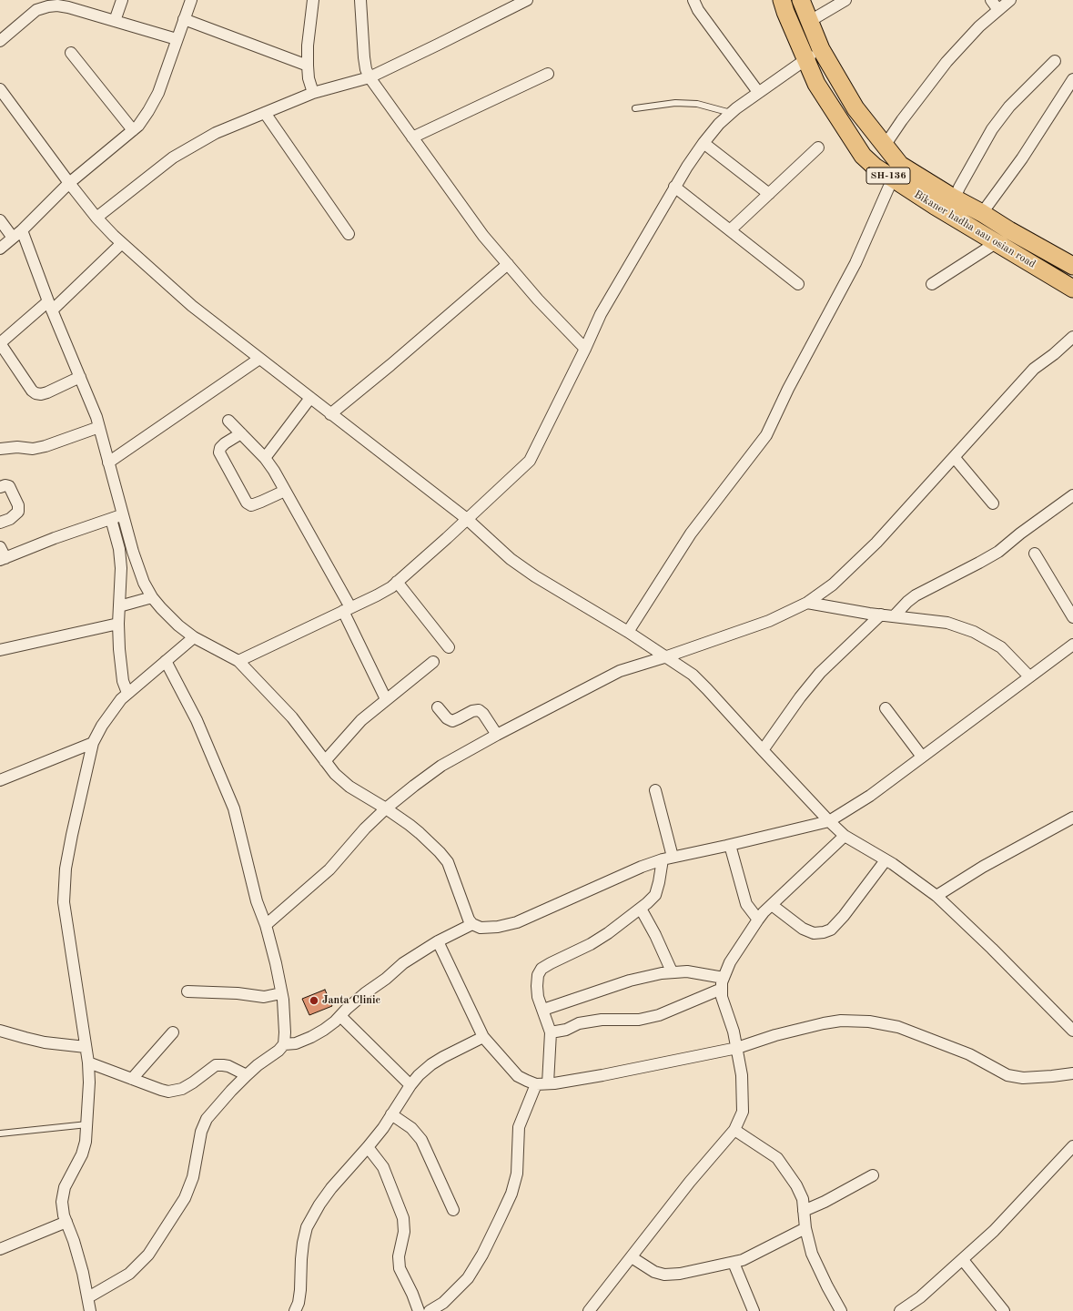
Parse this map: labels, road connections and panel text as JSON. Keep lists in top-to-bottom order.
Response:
{
  "streets": {
    "main road": ["SH-136", "Bikaner hadha aau osian road"]
  },
  "places": ["Janta Clinic"]
}
